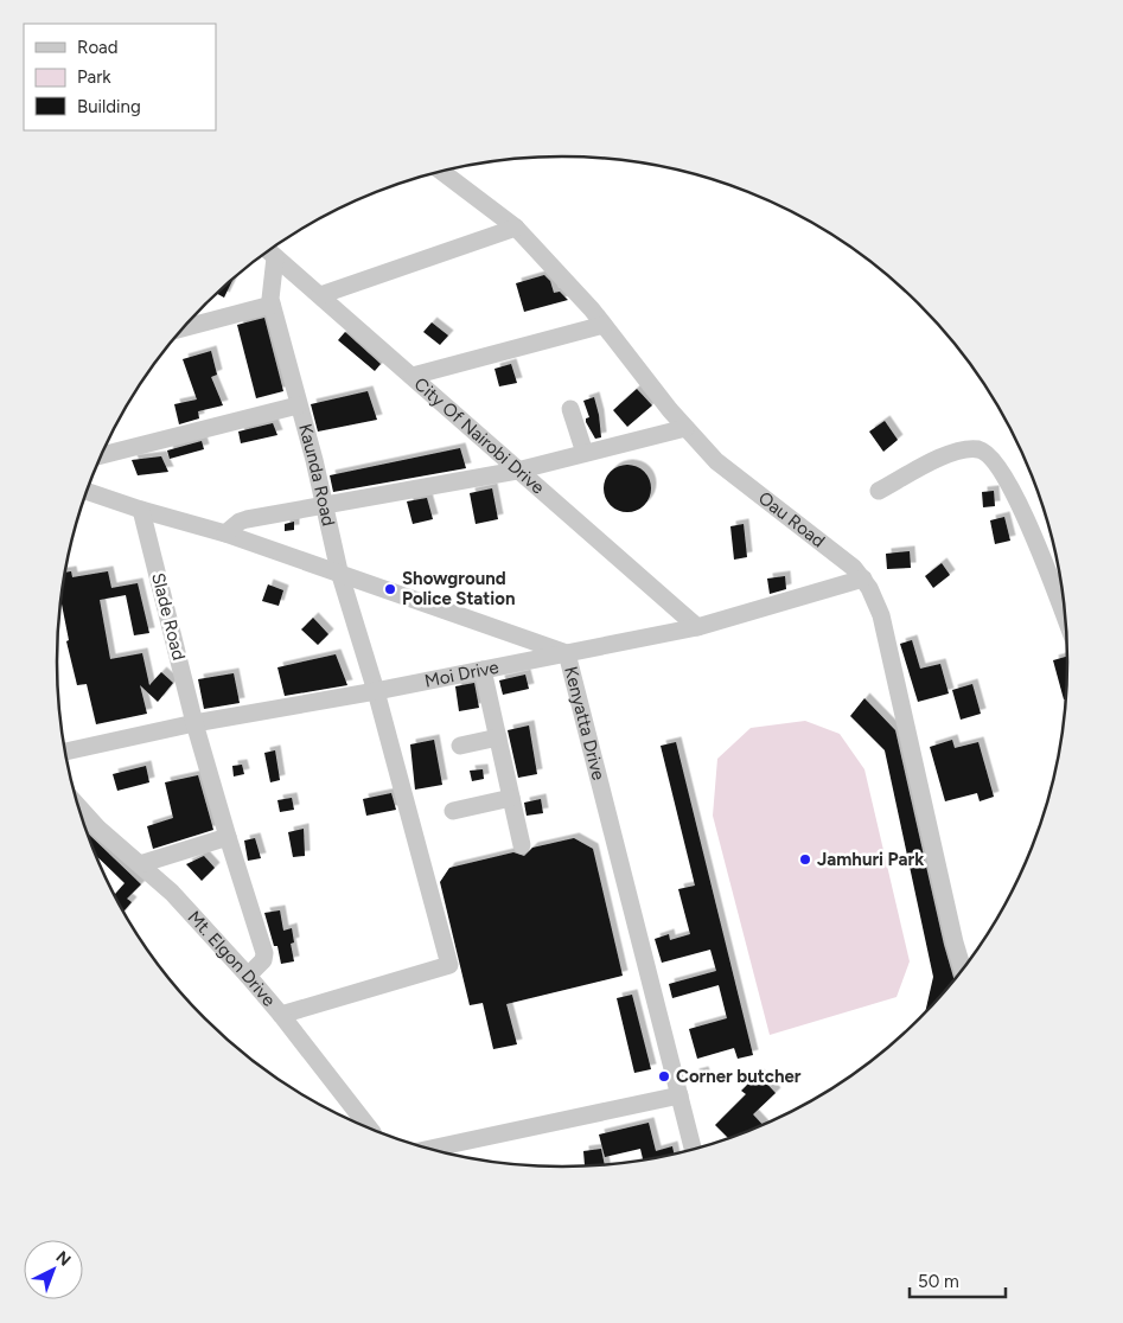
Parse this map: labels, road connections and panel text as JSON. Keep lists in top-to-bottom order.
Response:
{
  "streets": {
    "street": [
      "City Of Nairobi Drive",
      "Kaunda Road",
      "Oau Road",
      "Slade Road",
      "Moi Drive",
      "Kenyatta Drive",
      "Mt. Elgon Drive"
    ]
  },
  "crossings": [
    ["City Of Nairobi Drive", "Kaunda Road"],
    ["City Of Nairobi Drive", "Moi Drive"],
    ["Kaunda Road", "Moi Drive"],
    ["Kaunda Road", "Kenyatta Drive"],
    ["Kaunda Road", "Mt. Elgon Drive"],
    ["Oau Road", "Moi Drive"],
    ["Slade Road", "Moi Drive"],
    ["Slade Road", "Kenyatta Drive"],
    ["Slade Road", "Mt. Elgon Drive"],
    ["Moi Drive", "Kenyatta Drive"]
  ],
  "places": ["Showground Police Station", "Jamhuri Park", "Corner butcher"],
  "legend": ["Road", "Park", "Building"],
  "scale_bar": "50 m",
  "north": "top right"
}
